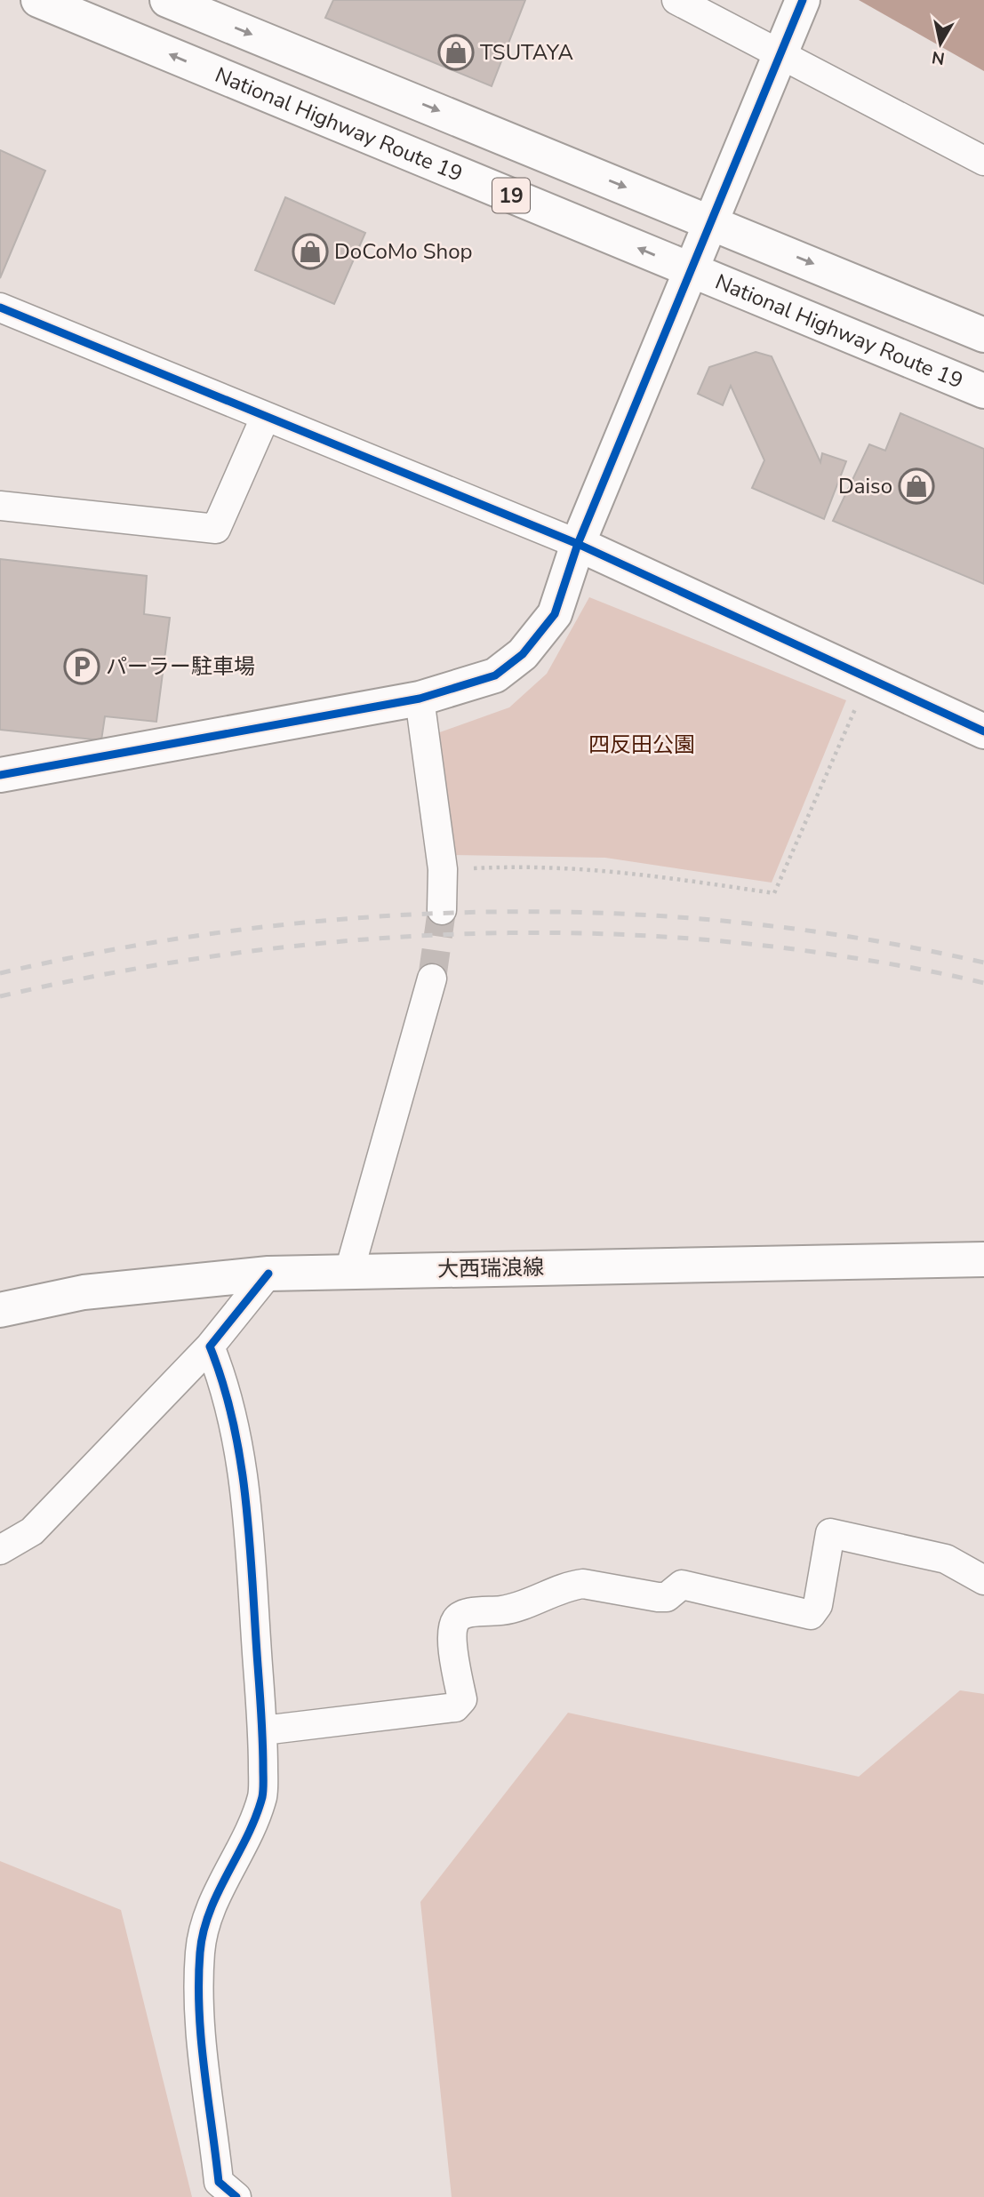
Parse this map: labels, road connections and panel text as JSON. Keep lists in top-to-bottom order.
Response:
{
  "streets": {
    "main road": ["National Highway Route 19", "19", "大西瑞浪線"]
  },
  "parks": ["四反田公園"],
  "places": {
    "shop": ["TSUTAYA", "DoCoMo Shop", "Daiso"],
    "parking": ["パーラー駐車場"]
  },
  "north": "bottom"
}
